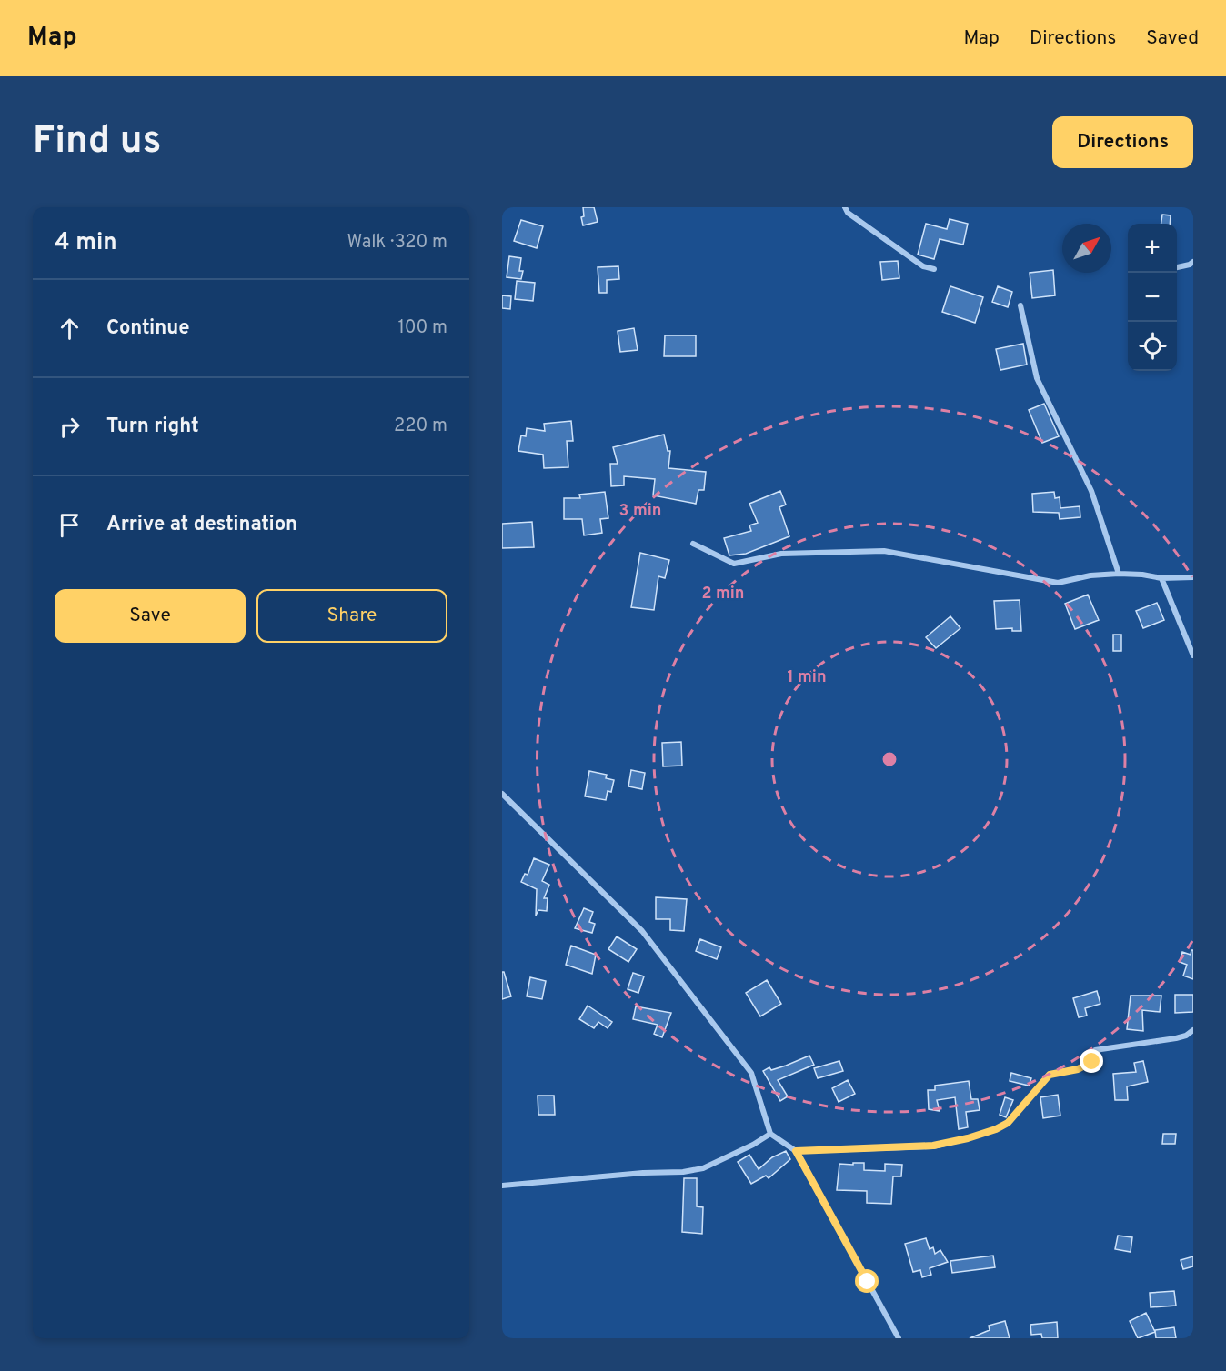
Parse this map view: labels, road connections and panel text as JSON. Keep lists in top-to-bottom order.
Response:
{
  "north": "top right",
  "page": {
    "header": "Map",
    "nav": ["Map", "Directions", "Saved"],
    "buttons": [
      "Directions",
      ["Save", "Share"]
    ],
    "title": "Find us",
    "heading": ["4 min", "Walk · 320 m"],
    "map_buttons": ["+", "−"],
    "list": [
      ["Continue", "100 m"],
      ["Turn right", "220 m"],
      "Arrive at destination"
    ]
  },
  "rings": ["3 min", "2 min", "1 min"]
}
